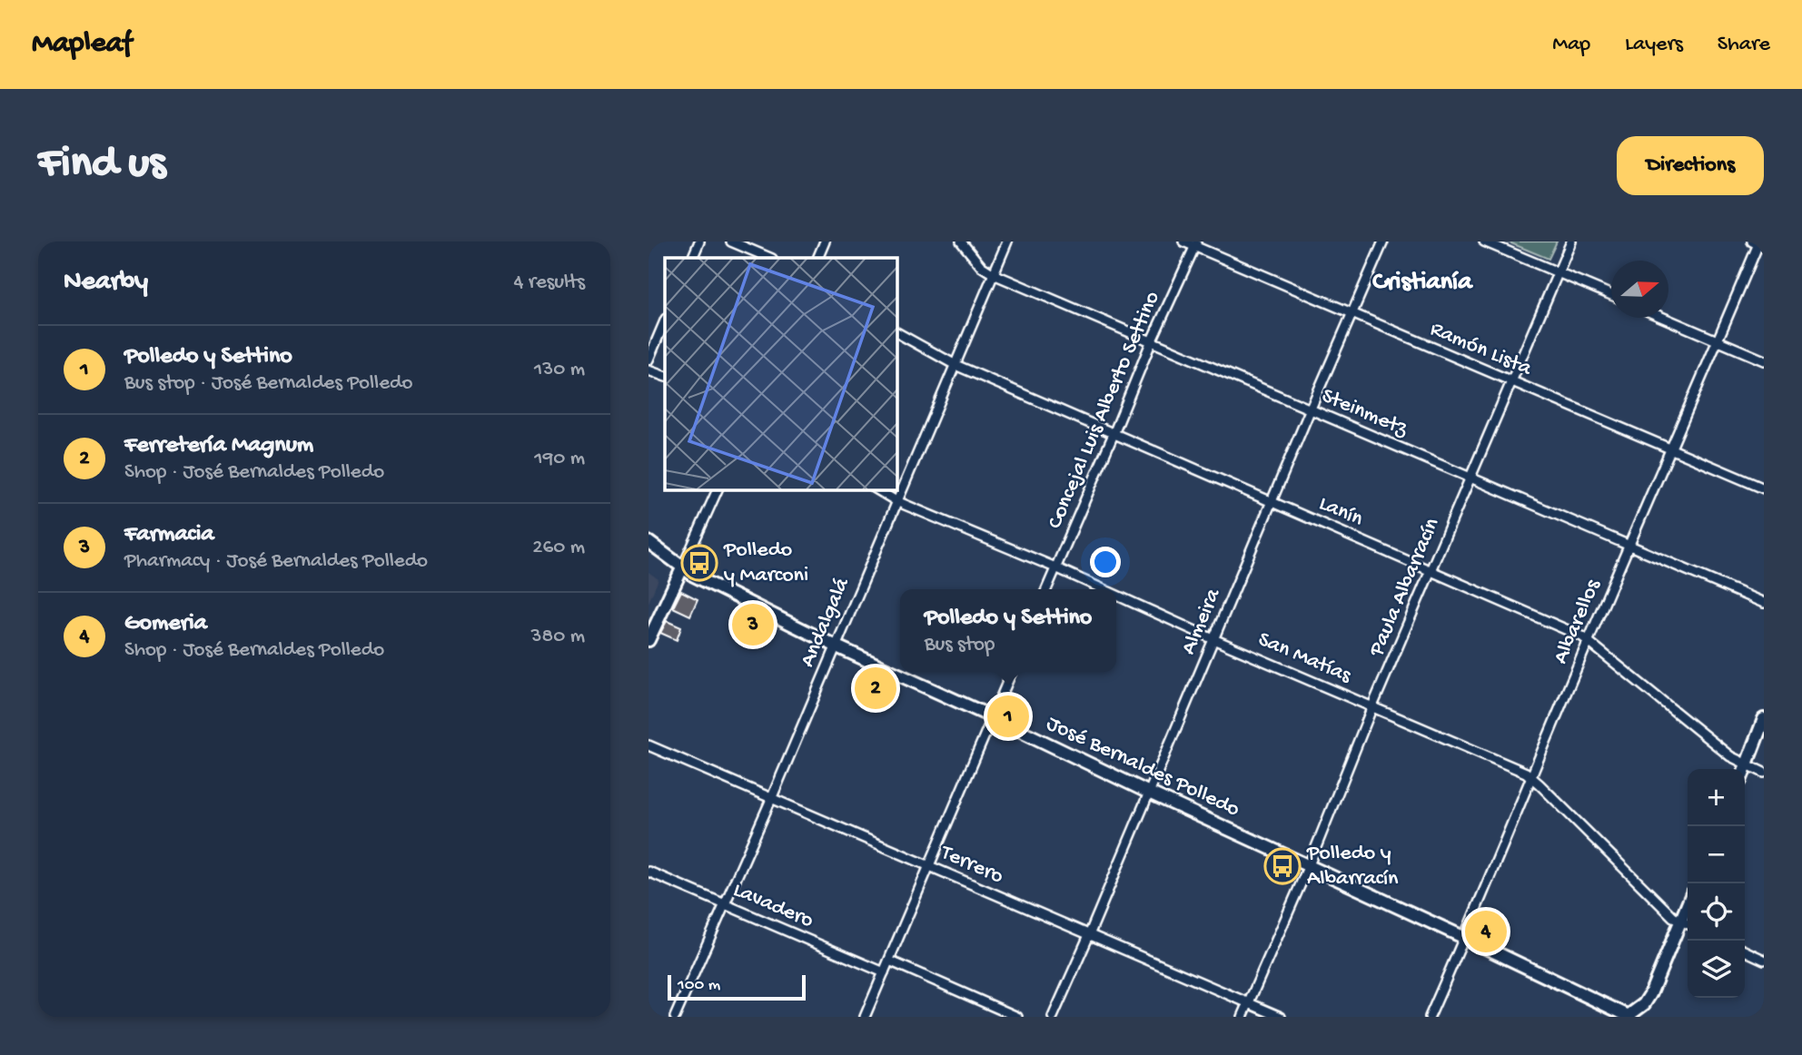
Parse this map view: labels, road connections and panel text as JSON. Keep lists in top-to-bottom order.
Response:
{
  "streets": {
    "main road": ["José Bernaldes Polledo"],
    "street": [
      "Ramón Lista",
      "Concejal Luis Alberto Settino",
      "Steinmetz",
      "Lanín",
      "Paula Albarracín",
      "Almeira",
      "Albarellos",
      "Andalgalá",
      "San Matías",
      "Terrero",
      "Lavadero"
    ]
  },
  "crossings": [
    ["Ramón Lista", "Concejal Luis Alberto Settino"],
    ["Ramón Lista", "Paula Albarracín"],
    ["Ramón Lista", "Almeira"],
    ["Ramón Lista", "Albarellos"],
    ["Concejal Luis Alberto Settino", "Steinmetz"],
    ["Concejal Luis Alberto Settino", "Lanín"],
    ["Concejal Luis Alberto Settino", "San Matías"],
    ["Steinmetz", "Paula Albarracín"],
    ["Steinmetz", "Almeira"],
    ["Steinmetz", "Albarellos"],
    ["Steinmetz", "Andalgalá"],
    ["Lanín", "Paula Albarracín"],
    ["Lanín", "Almeira"],
    ["Lanín", "Albarellos"],
    ["Lanín", "Andalgalá"],
    ["Paula Albarracín", "San Matías"],
    ["Paula Albarracín", "José Bernaldes Polledo"],
    ["Paula Albarracín", "Terrero"],
    ["Almeira", "San Matías"],
    ["Almeira", "José Bernaldes Polledo"],
    ["Almeira", "Terrero"],
    ["Albarellos", "San Matías"],
    ["Albarellos", "José Bernaldes Polledo"],
    ["Andalgalá", "San Matías"],
    ["Andalgalá", "José Bernaldes Polledo"],
    ["Andalgalá", "Terrero"],
    ["Andalgalá", "Lavadero"]
  ],
  "districts": ["Cristianía"],
  "places": {
    "bus stop": ["Polledo y Marconi", "Polledo y Albarracín"]
  },
  "scale_bar": "100 m",
  "north": "right",
  "page": {
    "header": "Mapleaf",
    "nav": ["Map", "Layers", "Share"],
    "buttons": "Directions",
    "title": "Find us",
    "heading": ["Nearby", "4 results"],
    "list": [
      {
        "mark": "1",
        "name": "Polledo y Settino",
        "note": "Bus stop · José Bernaldes Polledo",
        "value": "130 m"
      },
      {
        "mark": "2",
        "name": "Ferretería Magnum",
        "note": "Shop · José Bernaldes Polledo",
        "value": "190 m"
      },
      {
        "mark": "3",
        "name": "Farmacia",
        "note": "Pharmacy · José Bernaldes Polledo",
        "value": "260 m"
      },
      {
        "mark": "4",
        "name": "Gomeria",
        "note": "Shop · José Bernaldes Polledo",
        "value": "380 m"
      }
    ],
    "popup": ["Polledo y Settino", "Bus stop"],
    "pins": [
      "3",
      "2",
      "1",
      "4"
    ],
    "map_buttons": ["+", "−"],
    "scale": "100 m"
  }
}
